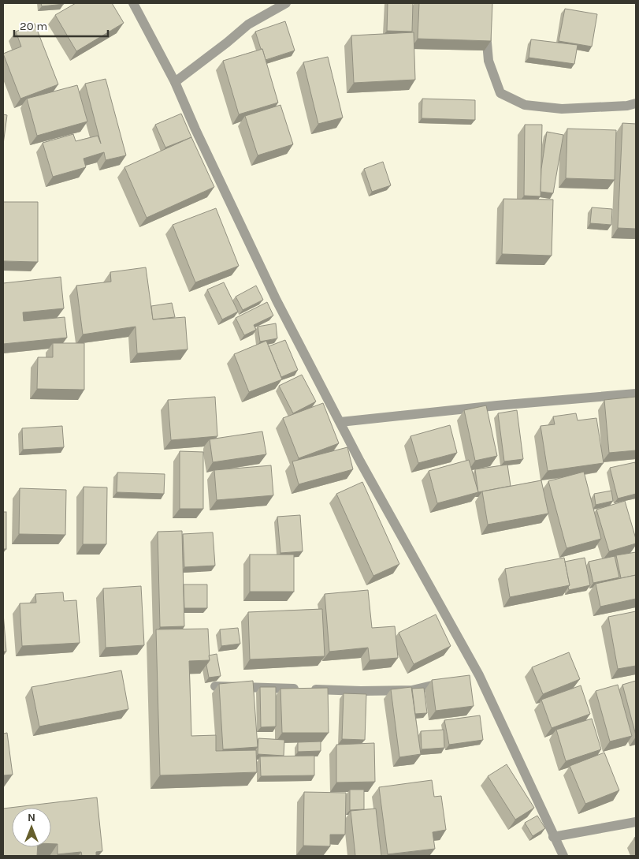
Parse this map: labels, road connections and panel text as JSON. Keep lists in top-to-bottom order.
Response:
{
  "scale_bar": "20 m",
  "north": "top"
}
